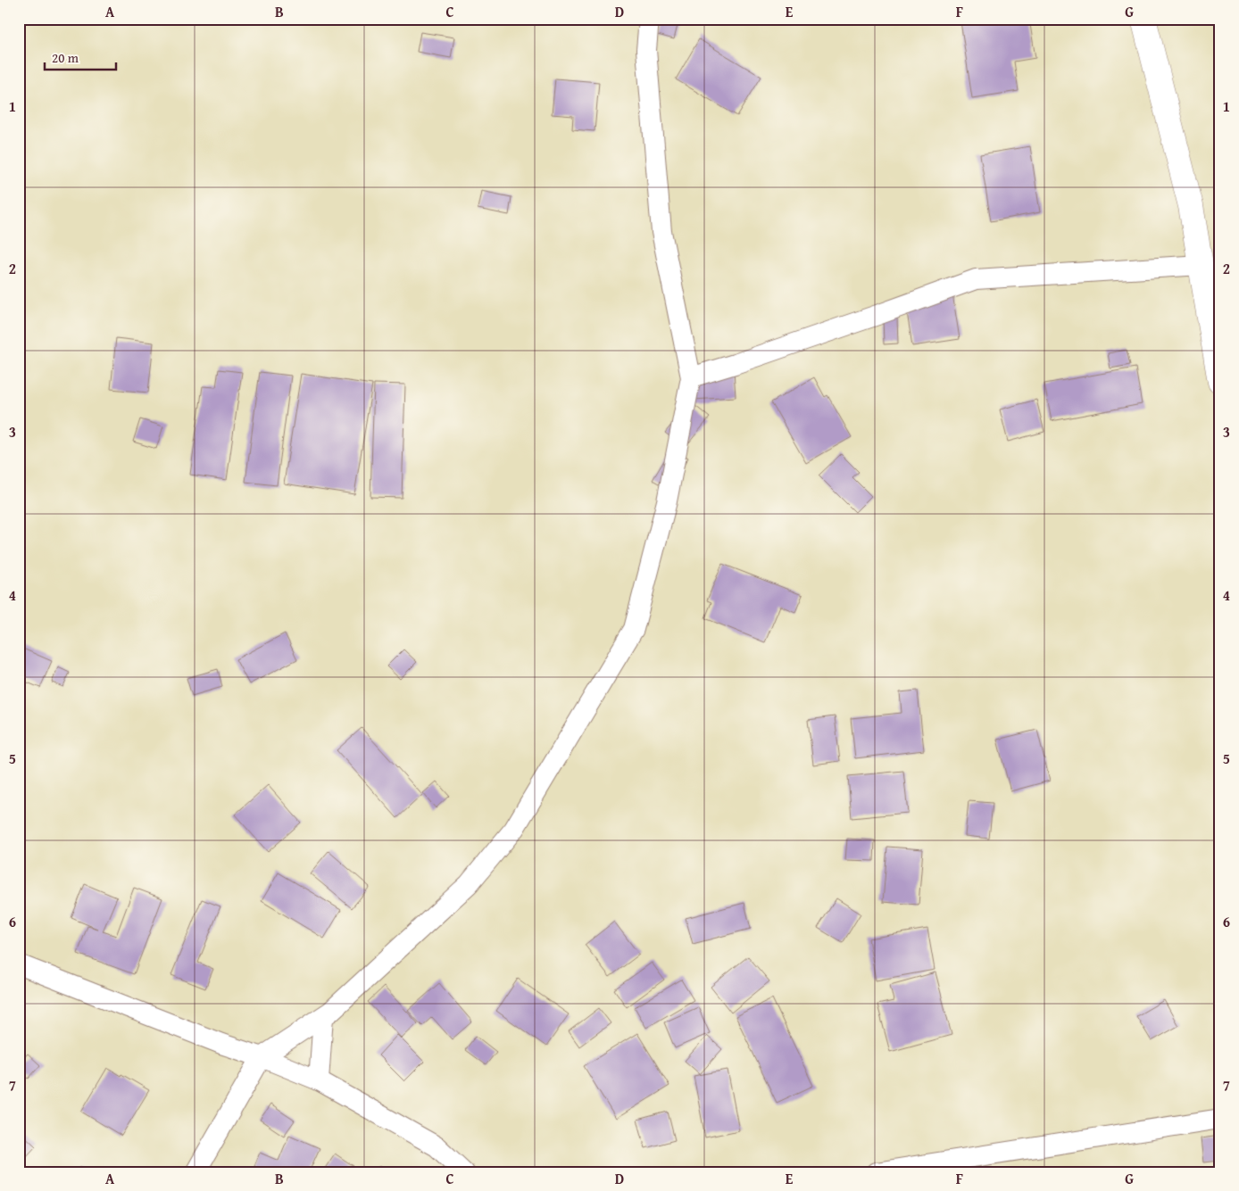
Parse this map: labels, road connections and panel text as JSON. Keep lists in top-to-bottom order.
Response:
{
  "scale_bar": "20 m",
  "grid": {
    "columns": [
      "A",
      "B",
      "C",
      "D",
      "E",
      "F",
      "G"
    ],
    "rows": [
      "1",
      "2",
      "3",
      "4",
      "5",
      "6",
      "7"
    ]
  }
}
